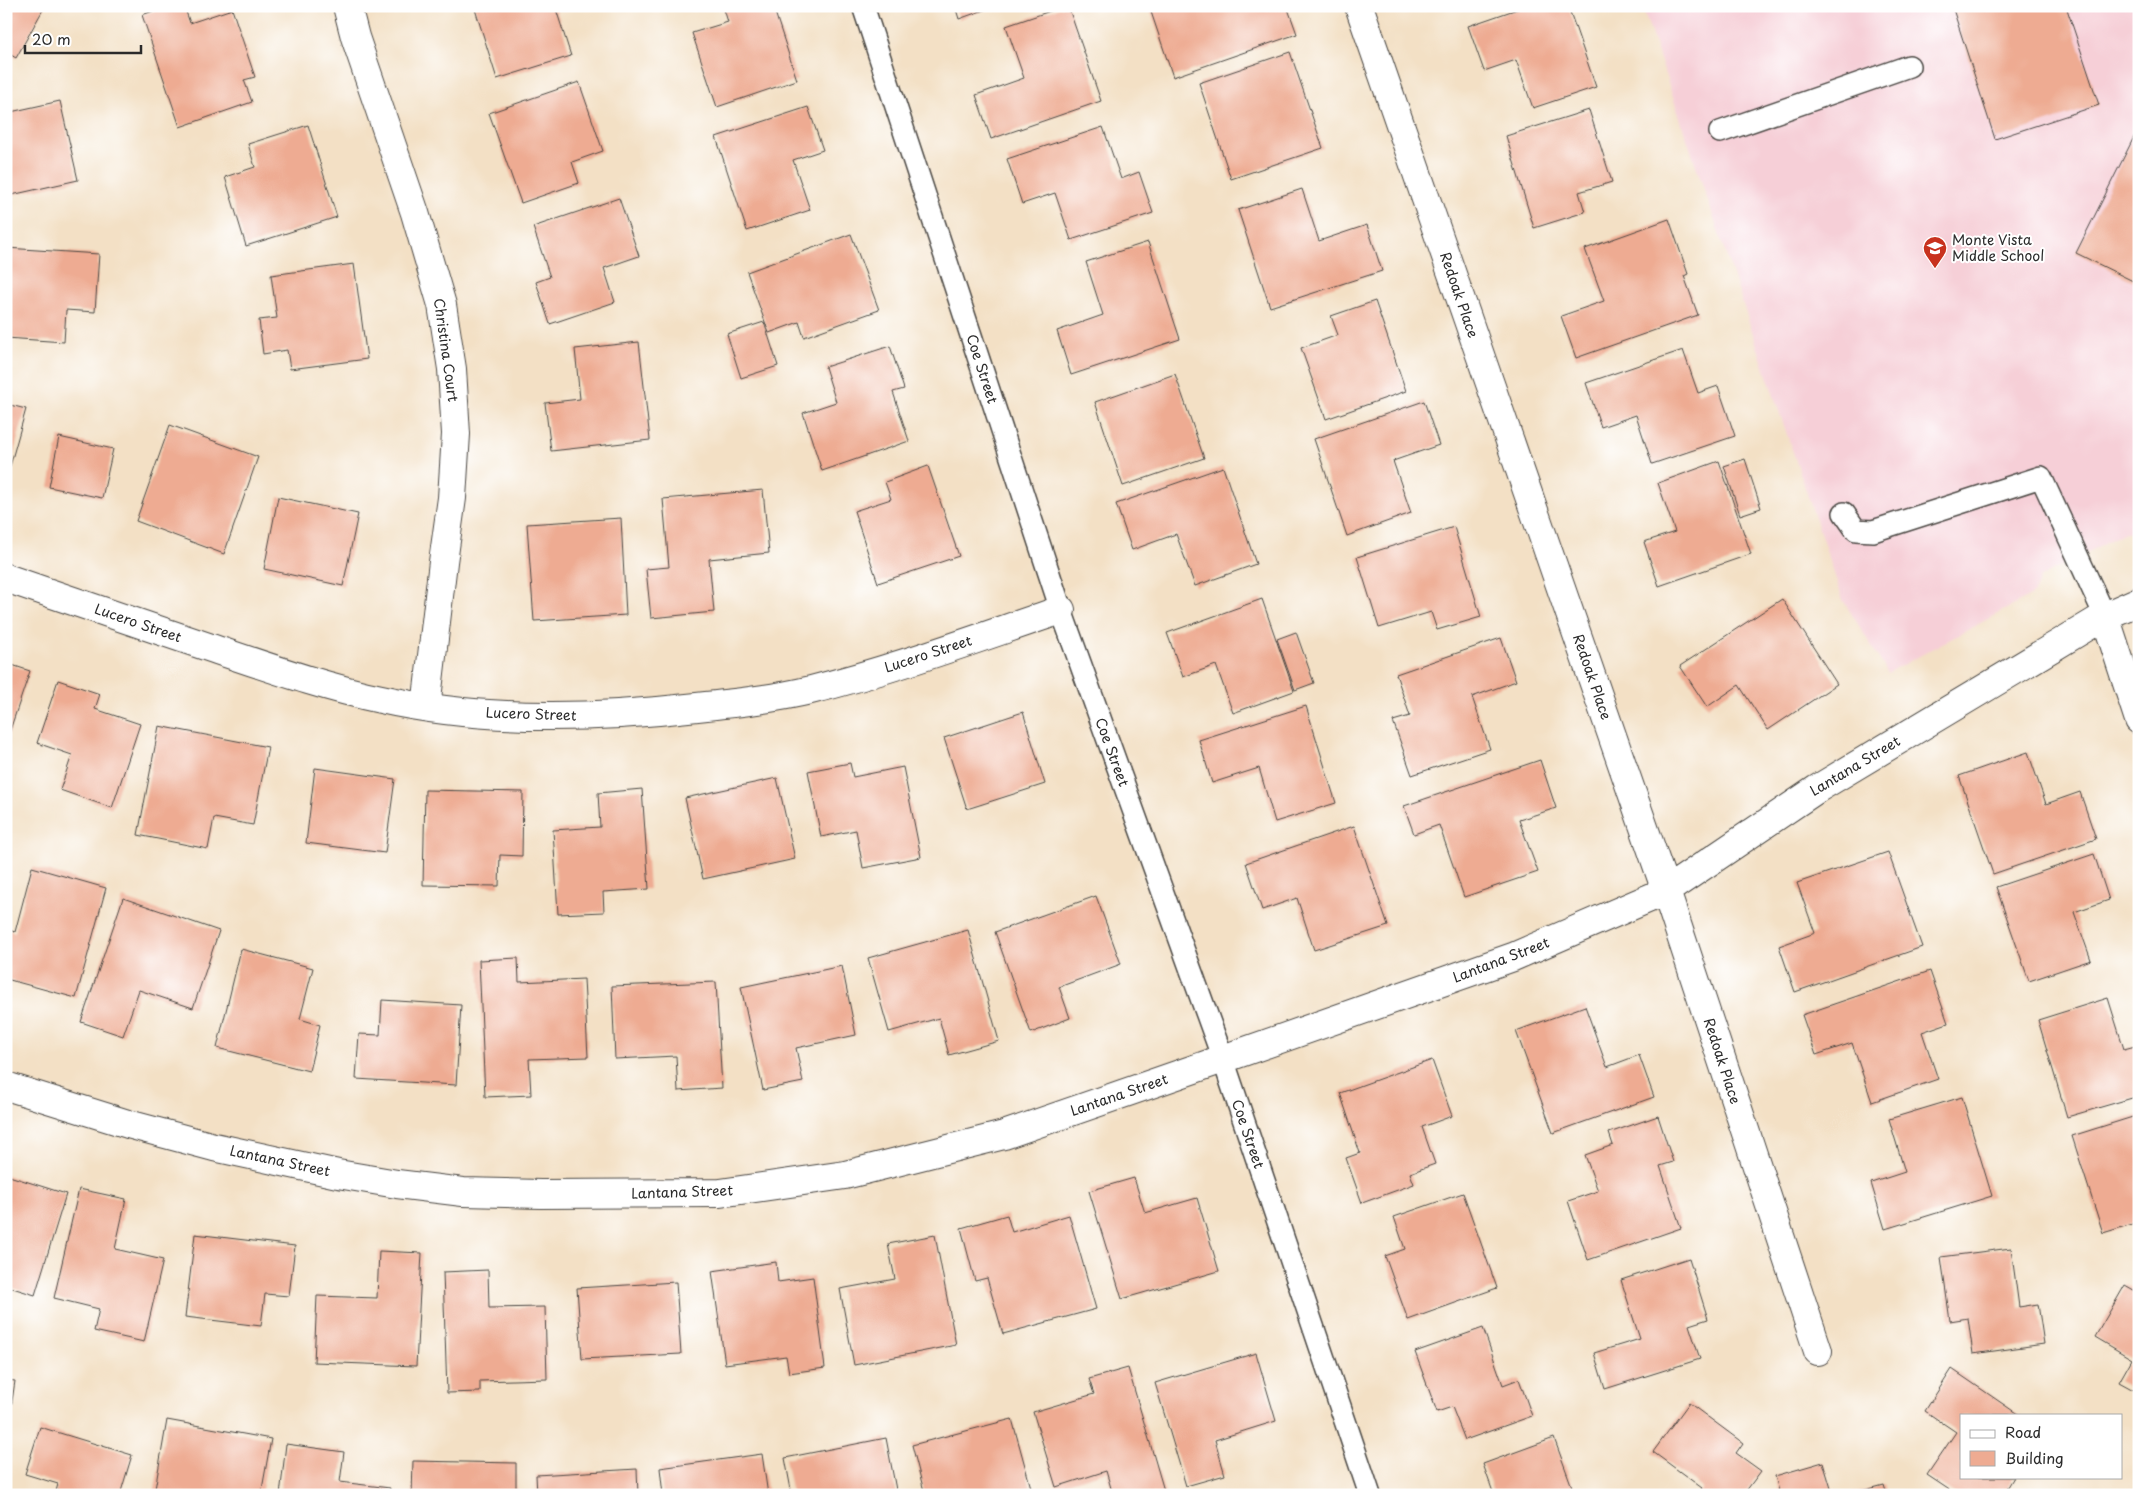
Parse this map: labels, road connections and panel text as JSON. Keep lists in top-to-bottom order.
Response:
{
  "streets": {
    "street": [
      "Redoak Place",
      "Christina Court",
      "Lucero Street",
      "Lantana Street"
    ],
    "lane": ["Coe Street"]
  },
  "crossings": [
    ["Redoak Place", "Lantana Street"],
    ["Christina Court", "Lucero Street"],
    ["Coe Street", "Lucero Street"],
    ["Coe Street", "Lantana Street"]
  ],
  "places": {
    "school or university": ["Monte Vista Middle School"]
  },
  "legend": ["Road", "Building"],
  "scale_bar": "20 m"
}
